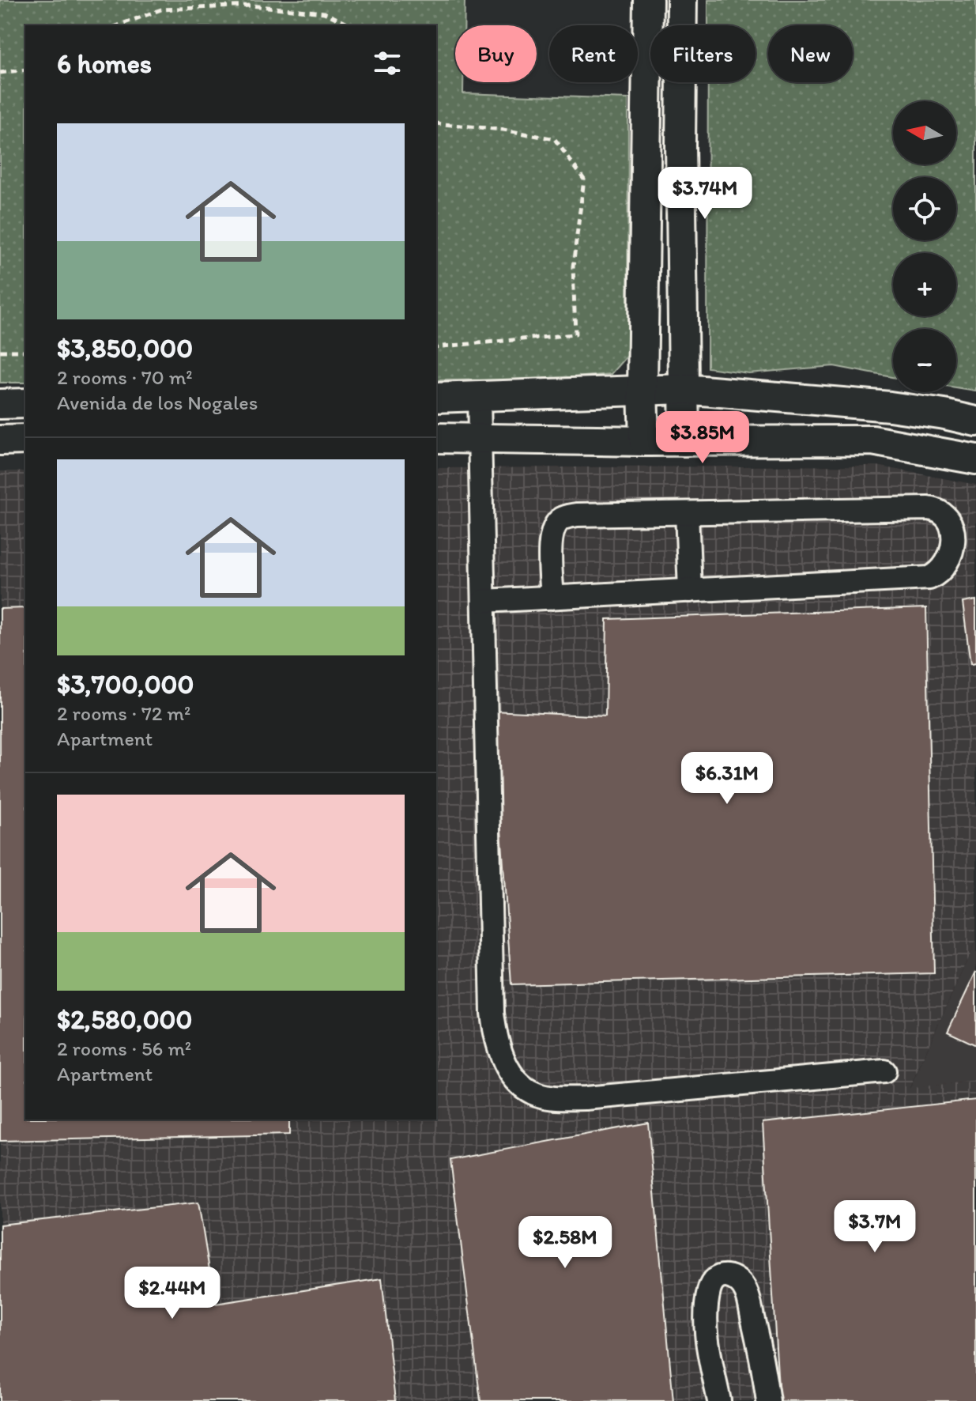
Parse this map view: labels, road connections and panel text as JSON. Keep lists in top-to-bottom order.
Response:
{
  "north": "left",
  "page": {
    "chip": [
      "Buy",
      "Rent",
      "Filters",
      "New"
    ],
    "heading": "6 homes",
    "map_buttons": ["+", "−"],
    "list": [
      {
        "name": "$3,850,000",
        "note": "2 rooms · 70 m² · Avenida de los Nogales"
      },
      {
        "name": "$3,700,000",
        "note": "2 rooms · 72 m² · Apartment"
      },
      {
        "name": "$2,580,000",
        "note": "2 rooms · 56 m² · Apartment"
      }
    ],
    "price": [
      "$3.74M",
      "$3.85M",
      "$6.31M",
      "$3.7M",
      "$2.58M",
      "$2.44M"
    ]
  }
}
